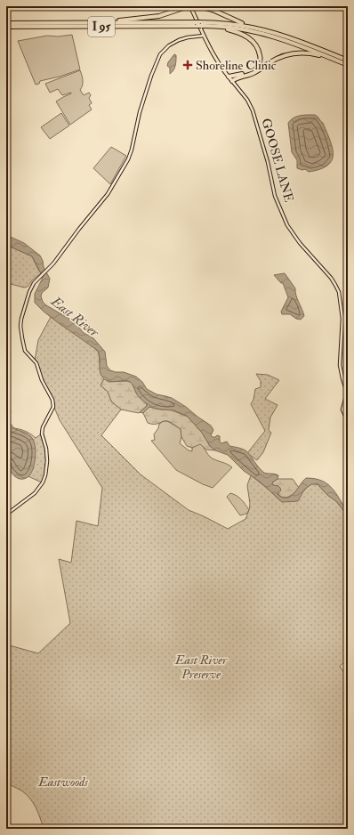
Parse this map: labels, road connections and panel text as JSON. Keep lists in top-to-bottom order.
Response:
{
  "streets": {
    "highway": ["I 95"],
    "main road": ["GOOSE LANE"]
  },
  "water": ["East River"],
  "parks": ["East River Preserve", "Eastwoods"],
  "places": {
    "health": ["Shoreline Clinic"]
  }
}
